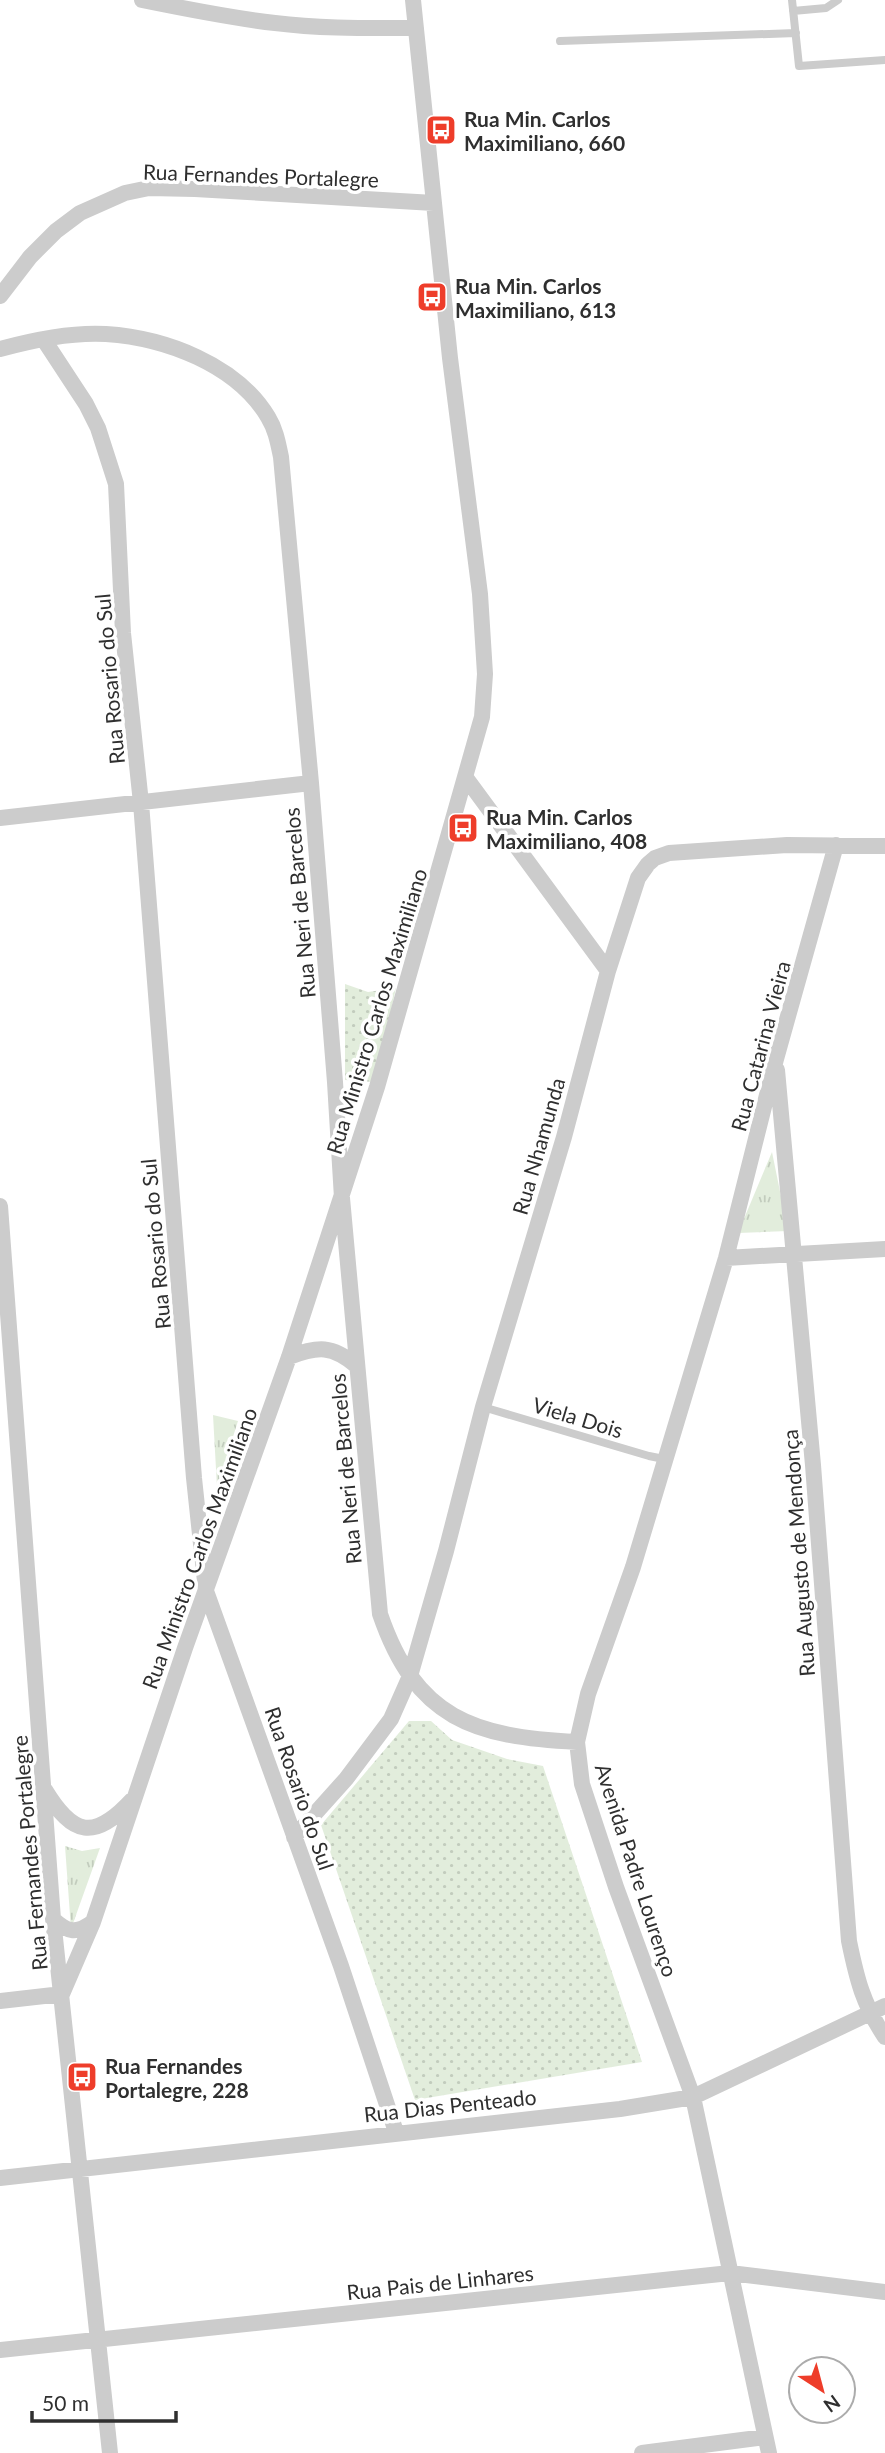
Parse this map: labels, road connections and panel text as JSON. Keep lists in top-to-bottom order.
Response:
{
  "streets": {
    "street": [
      "Rua Fernandes Portalegre",
      "Rua Rosario do Sul",
      "Rua Neri de Barcelos",
      "Rua Ministro Carlos Maximiliano",
      "Rua Catarina Vieira",
      "Rua Nhamunda",
      "Rua Augusto de Mendonça",
      "Avenida Padre Lourenço",
      "Rua Dias Penteado",
      "Rua Pais de Linhares"
    ],
    "lane": ["Viela Dois"]
  },
  "crossings": [
    ["Rua Fernandes Portalegre", "Rua Ministro Carlos Maximiliano"],
    ["Rua Fernandes Portalegre", "Rua Dias Penteado"],
    ["Rua Fernandes Portalegre", "Rua Pais de Linhares"],
    ["Rua Rosario do Sul", "Rua Neri de Barcelos"],
    ["Rua Rosario do Sul", "Rua Ministro Carlos Maximiliano"],
    ["Rua Rosario do Sul", "Rua Nhamunda"],
    ["Rua Rosario do Sul", "Rua Dias Penteado"],
    ["Rua Neri de Barcelos", "Rua Ministro Carlos Maximiliano"],
    ["Rua Neri de Barcelos", "Rua Nhamunda"],
    ["Rua Catarina Vieira", "Rua Nhamunda"],
    ["Rua Catarina Vieira", "Rua Augusto de Mendonça"],
    ["Rua Catarina Vieira", "Avenida Padre Lourenço"],
    ["Rua Nhamunda", "Viela Dois"],
    ["Viela Dois", "Avenida Padre Lourenço"],
    ["Rua Augusto de Mendonça", "Rua Dias Penteado"],
    ["Avenida Padre Lourenço", "Rua Dias Penteado"],
    ["Avenida Padre Lourenço", "Rua Pais de Linhares"]
  ],
  "places": {
    "bus stop": [
      "Rua Min. Carlos Maximiliano, 660",
      "Rua Min. Carlos Maximiliano, 613",
      "Rua Min. Carlos Maximiliano, 408",
      "Rua Fernandes Portalegre, 228"
    ]
  },
  "scale_bar": "50 m",
  "north": "bottom right"
}
